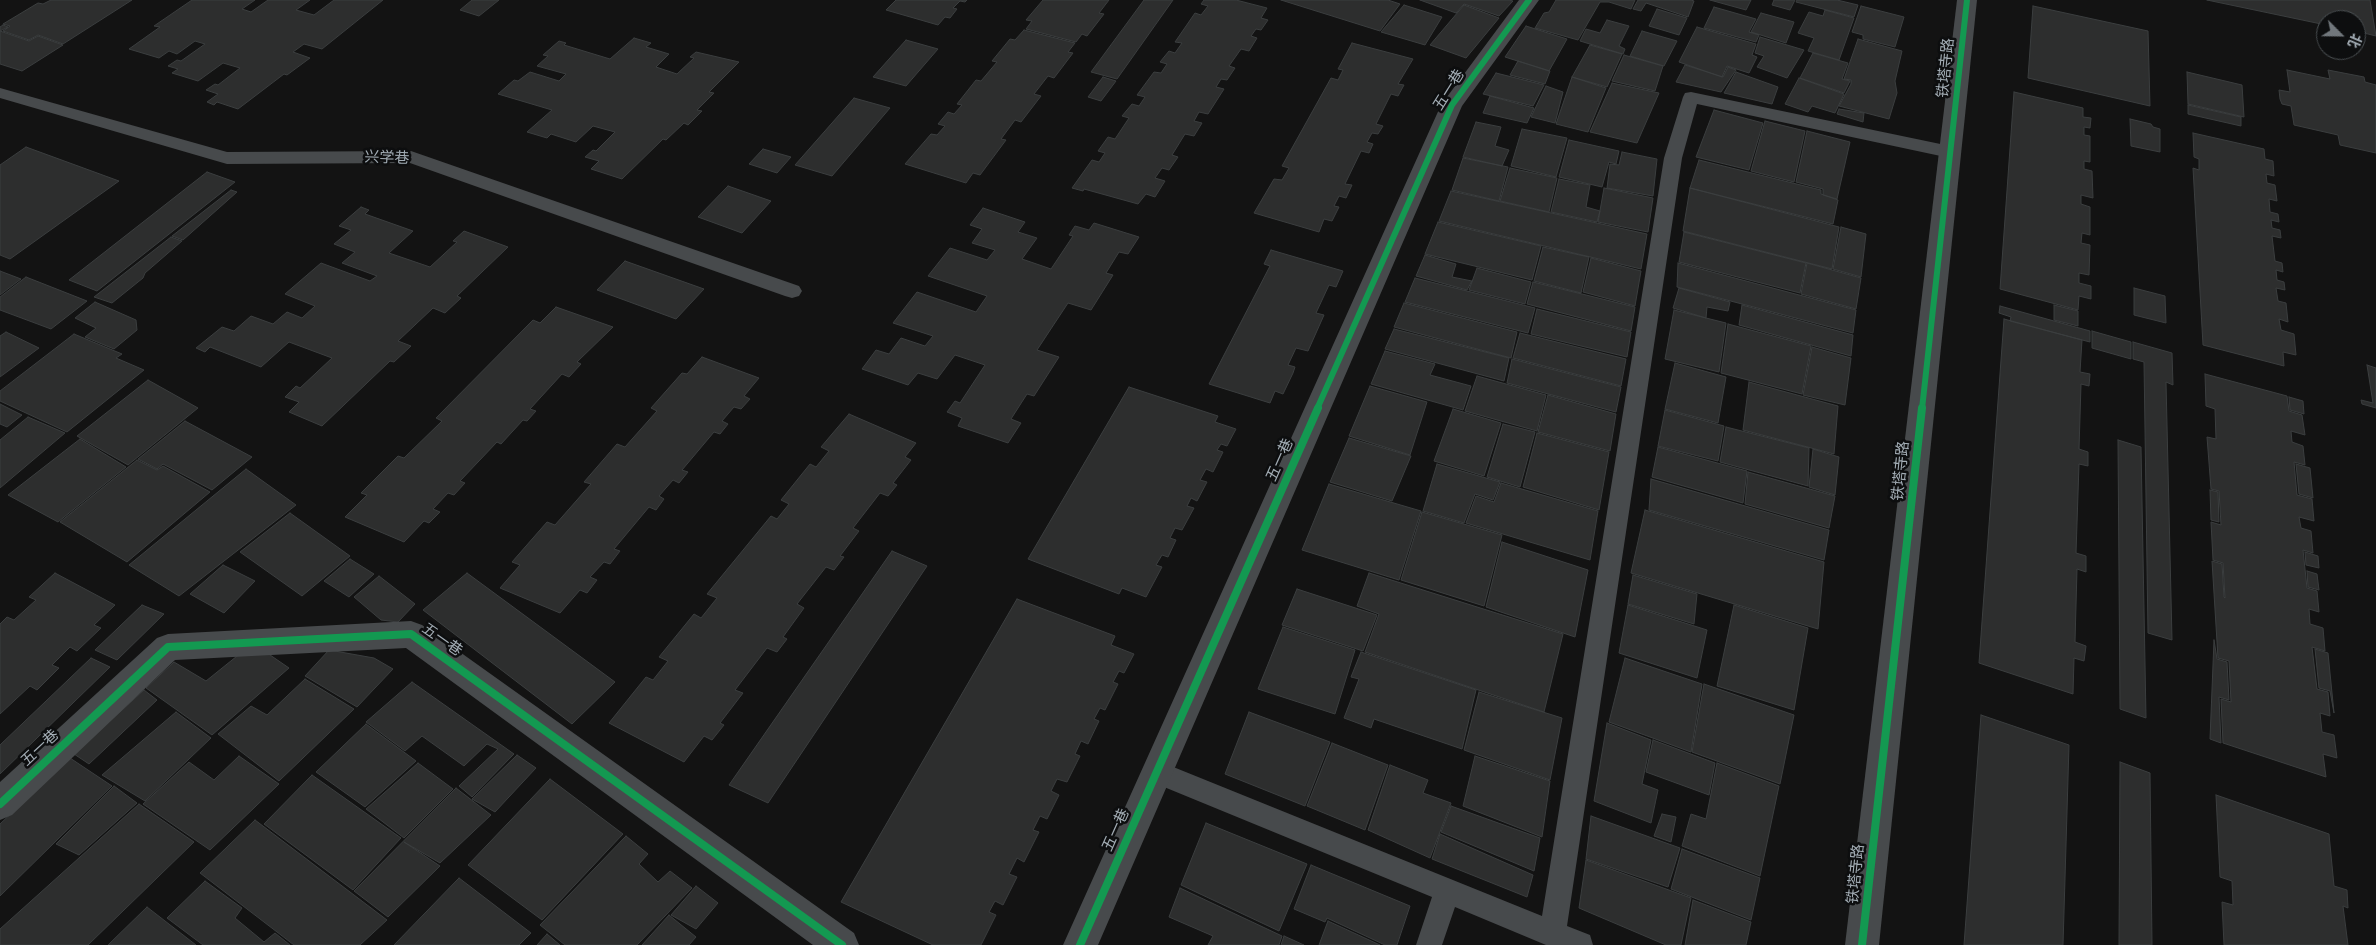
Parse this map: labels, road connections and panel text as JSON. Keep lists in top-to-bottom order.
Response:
{
  "streets": {
    "street": ["铁塔寺路", "五一巷"],
    "lane": ["兴学巷"]
  },
  "north": "bottom right"
}
